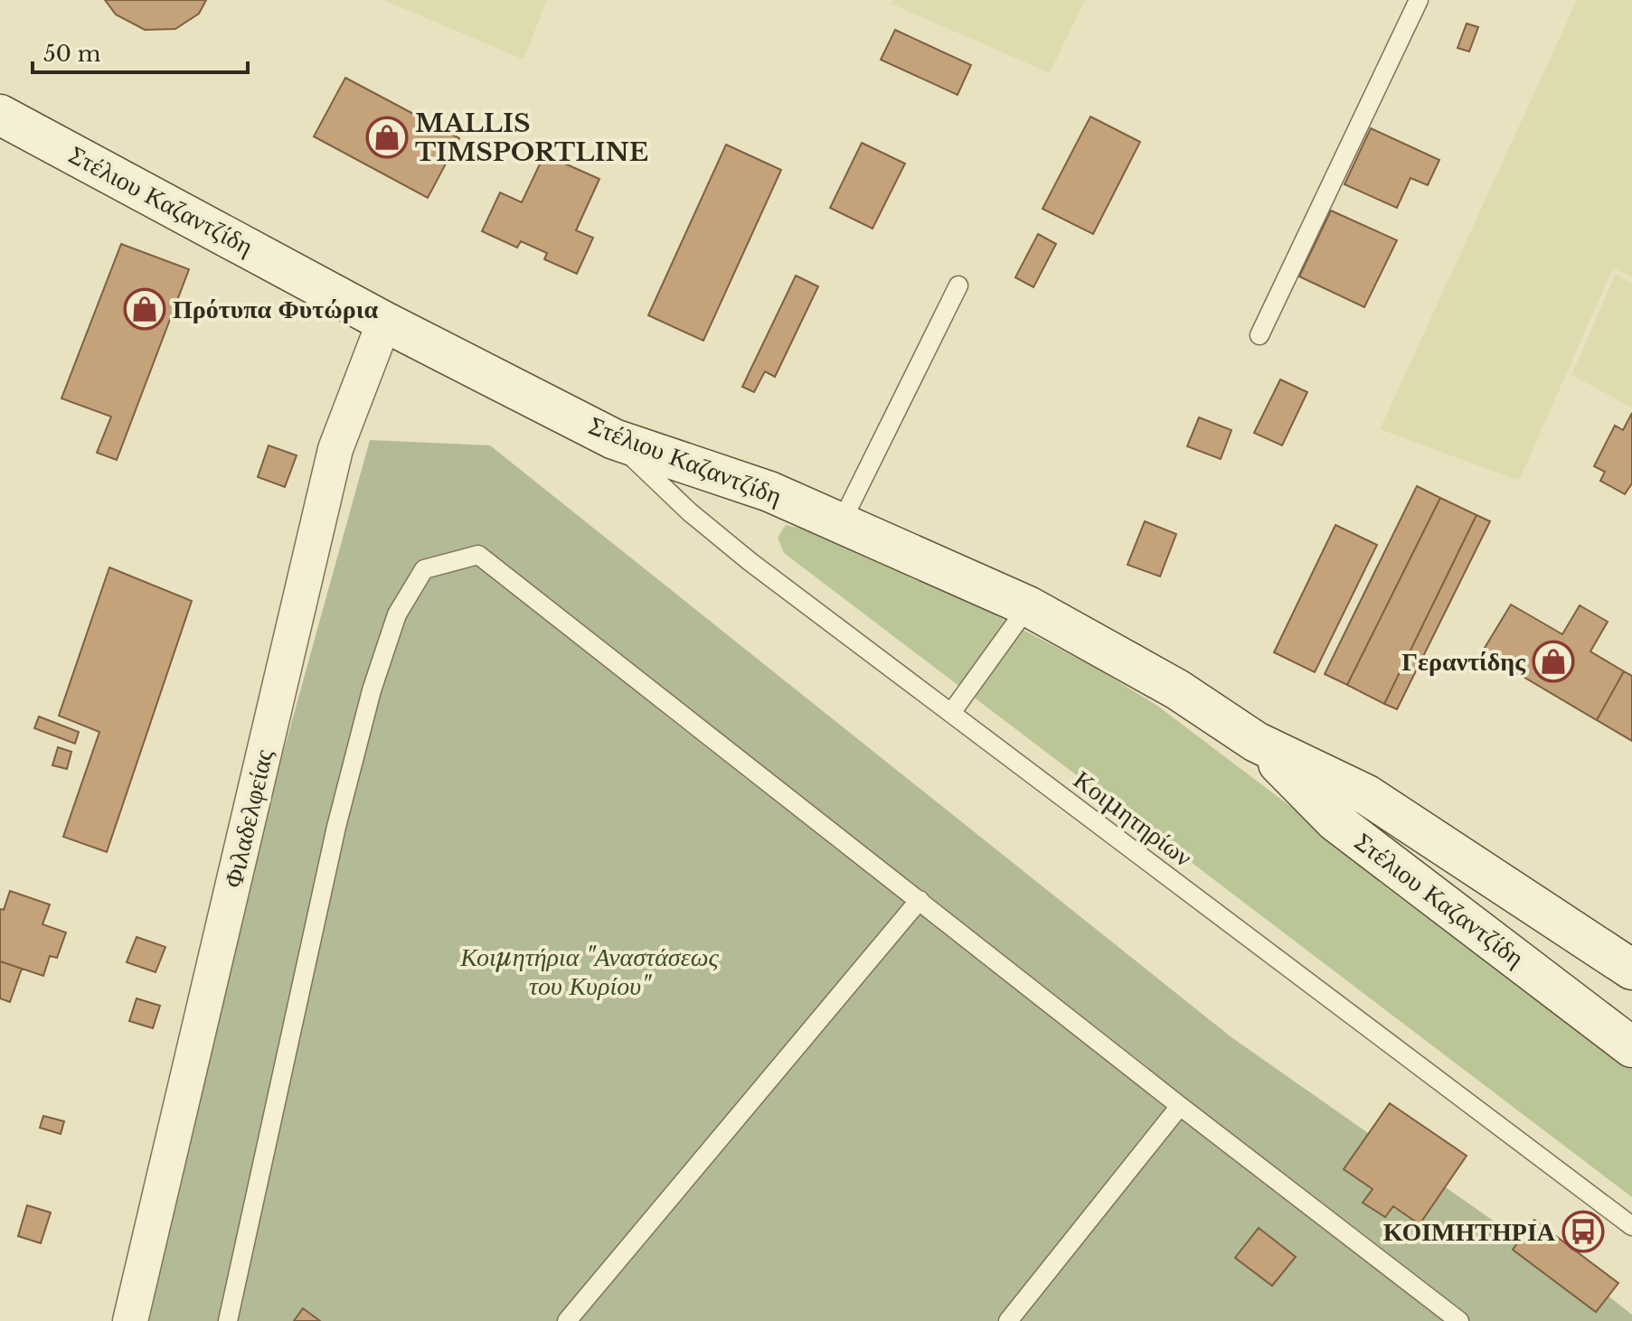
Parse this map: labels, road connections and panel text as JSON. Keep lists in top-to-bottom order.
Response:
{
  "streets": {
    "main road": ["Στέλιου Καζαντζίδη"],
    "street": ["Φιλαδελφείας"],
    "lane": ["Κοιμητηρίων"]
  },
  "crossings": [
    ["Στέλιου Καζαντζίδη", "Φιλαδελφείας"],
    ["Στέλιου Καζαντζίδη", "Κοιμητηρίων"]
  ],
  "parks": ["Κοιμητήρια \"Αναστάσεως του Κυρίου\""],
  "places": {
    "shop": ["MALLIS TIMSPORTLINE", "Πρότυπα Φυτώρια", "Γεραντίδης"],
    "bus stop": ["ΚΟΙΜΗΤΗΡΙΑ"]
  },
  "scale_bar": "50 m"
}
